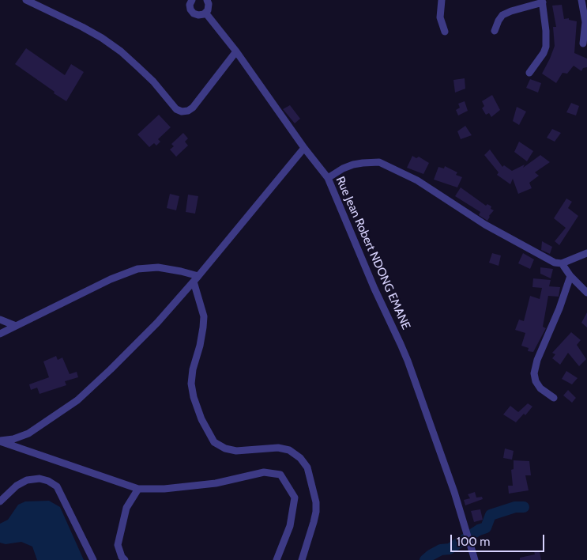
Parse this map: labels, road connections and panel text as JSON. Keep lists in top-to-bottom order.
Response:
{
  "streets": {
    "street": ["Rue Jean Robert NDONG EMANE"]
  },
  "scale_bar": "100 m"
}
